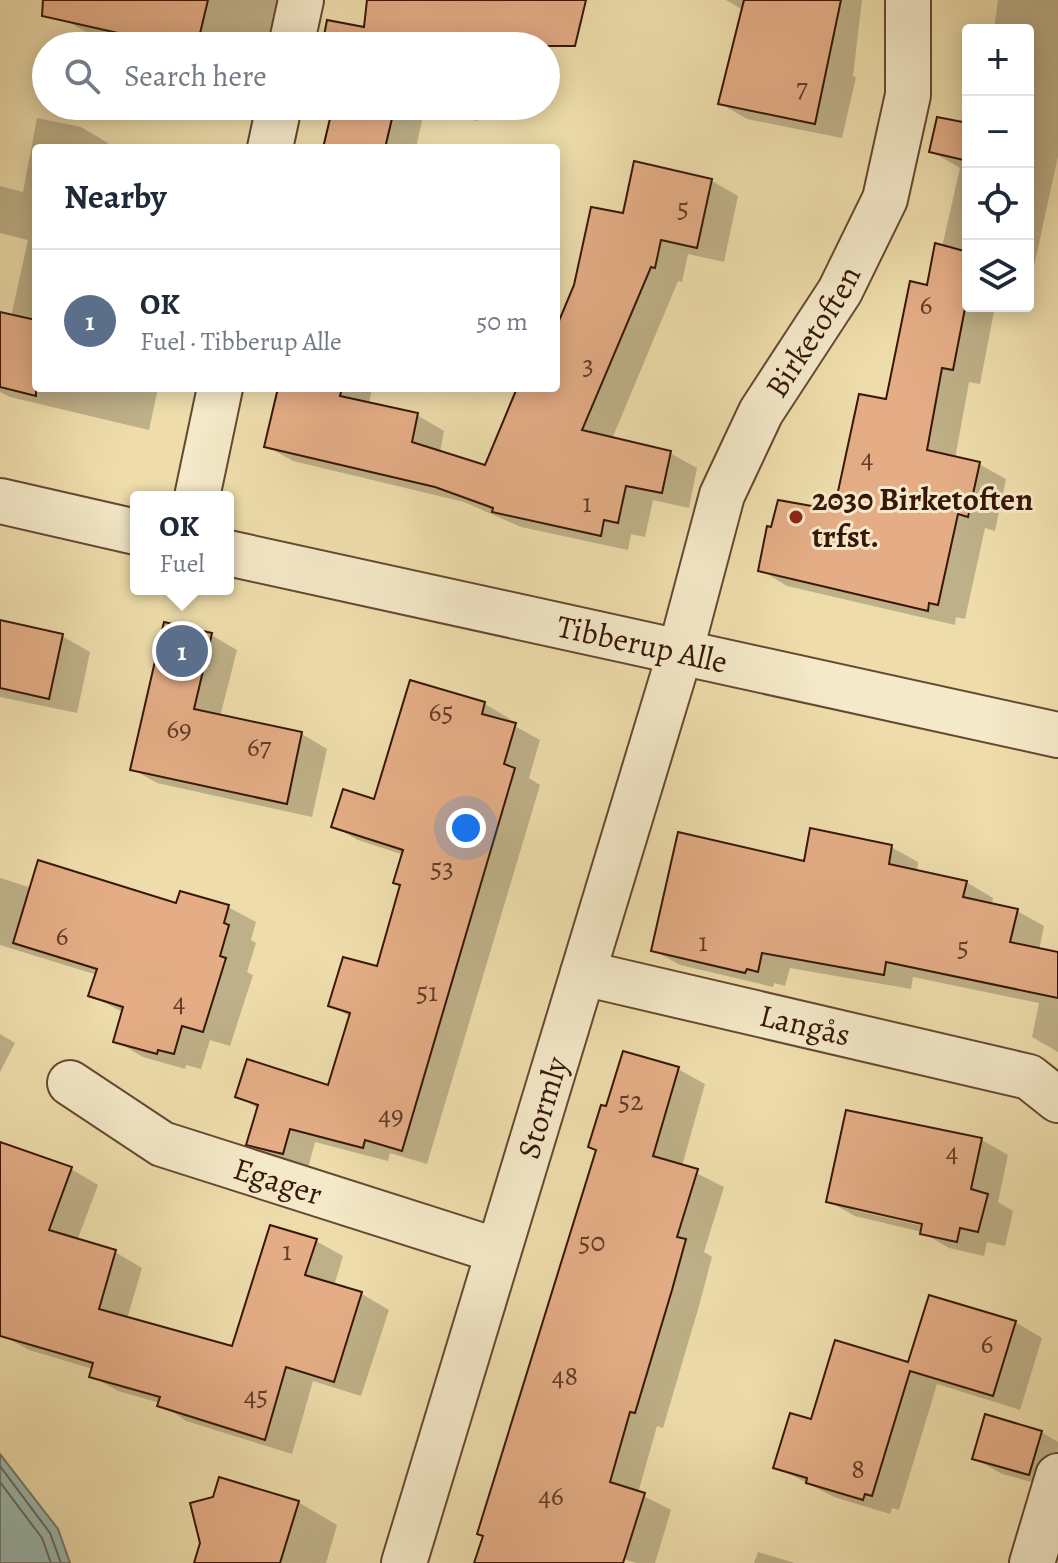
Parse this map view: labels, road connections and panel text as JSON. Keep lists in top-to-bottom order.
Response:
{
  "streets": {
    "street": [
      "Birketoften",
      "Tibberup Alle",
      "Langås",
      "Stormly",
      "Egager"
    ]
  },
  "crossings": [
    ["Birketoften", "Tibberup Alle"],
    ["Birketoften", "Stormly"],
    ["Tibberup Alle", "Stormly"],
    ["Langås", "Stormly"],
    ["Stormly", "Egager"]
  ],
  "places": ["2030 Birketoften trfst."],
  "house_numbers": [
    "7",
    "5",
    "6",
    "3",
    "4",
    "1",
    "65",
    "69",
    "67",
    "53",
    "6",
    "1",
    "5",
    "51",
    "4",
    "52",
    "49",
    "4",
    "50",
    "1",
    "6",
    "48",
    "45",
    "8",
    "46"
  ],
  "page": {
    "map_buttons": ["+", "−"],
    "search": "Search here",
    "heading": "Nearby",
    "list": [
      {
        "mark": "1",
        "name": "OK",
        "note": "Fuel · Tibberup Alle",
        "value": "50 m"
      }
    ],
    "popup": ["OK", "Fuel"],
    "pins": "1"
  }
}
